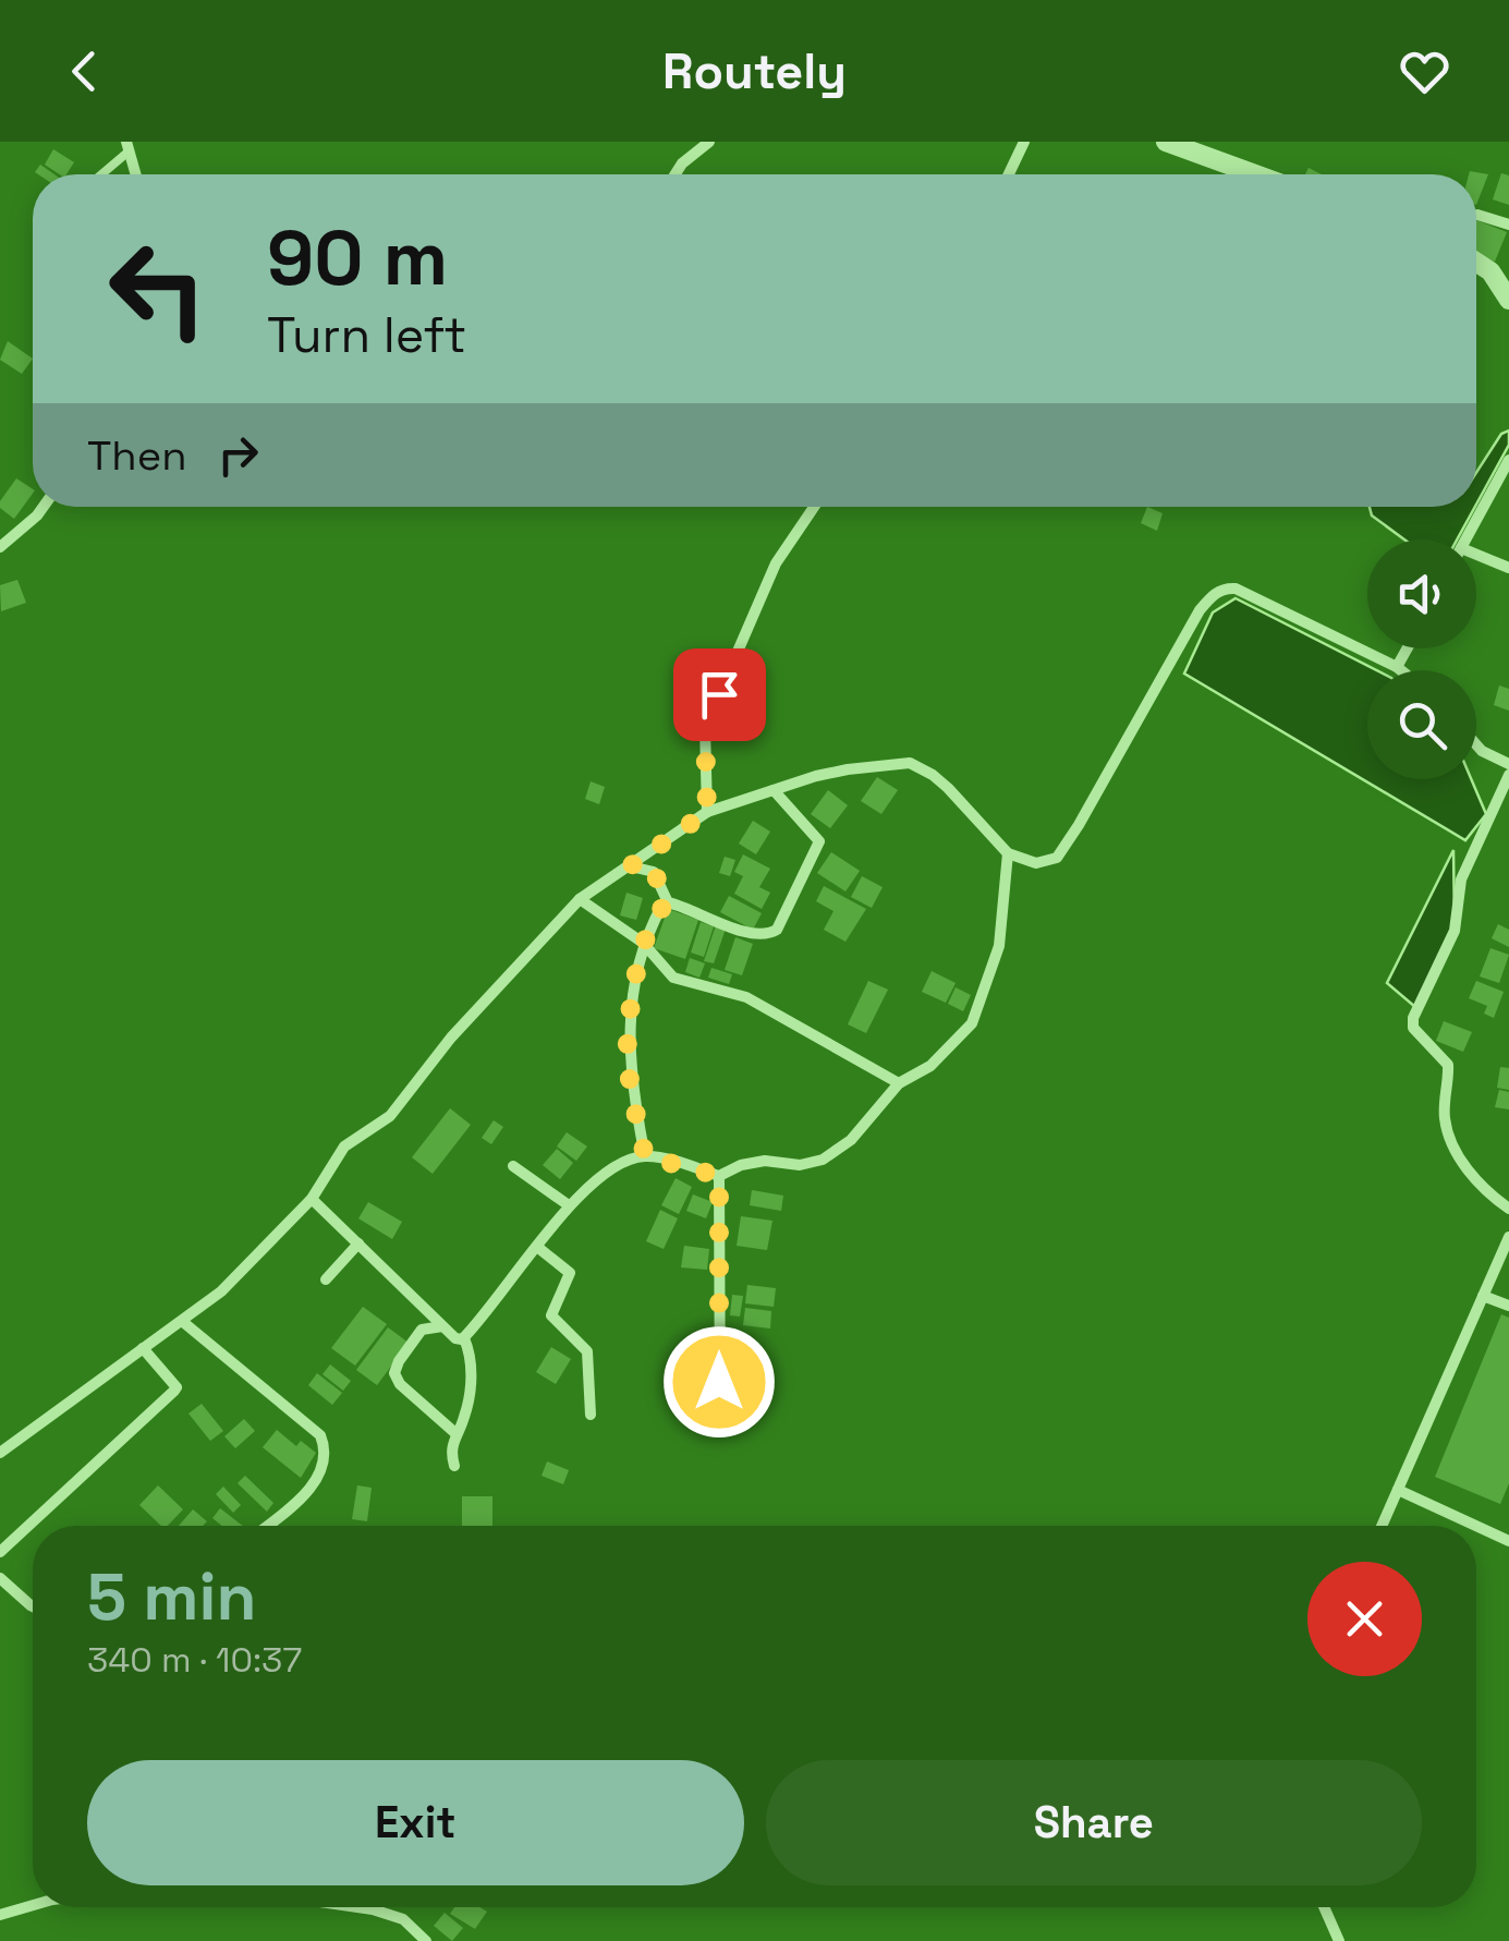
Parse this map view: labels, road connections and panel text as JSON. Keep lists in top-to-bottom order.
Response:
{
  "page": {
    "header": "Routely",
    "turn": ["90 m", "Turn left"],
    "then": "Then",
    "heading": ["5 min", "340 m · 10:37"],
    "buttons": ["Exit", "Share"]
  }
}
